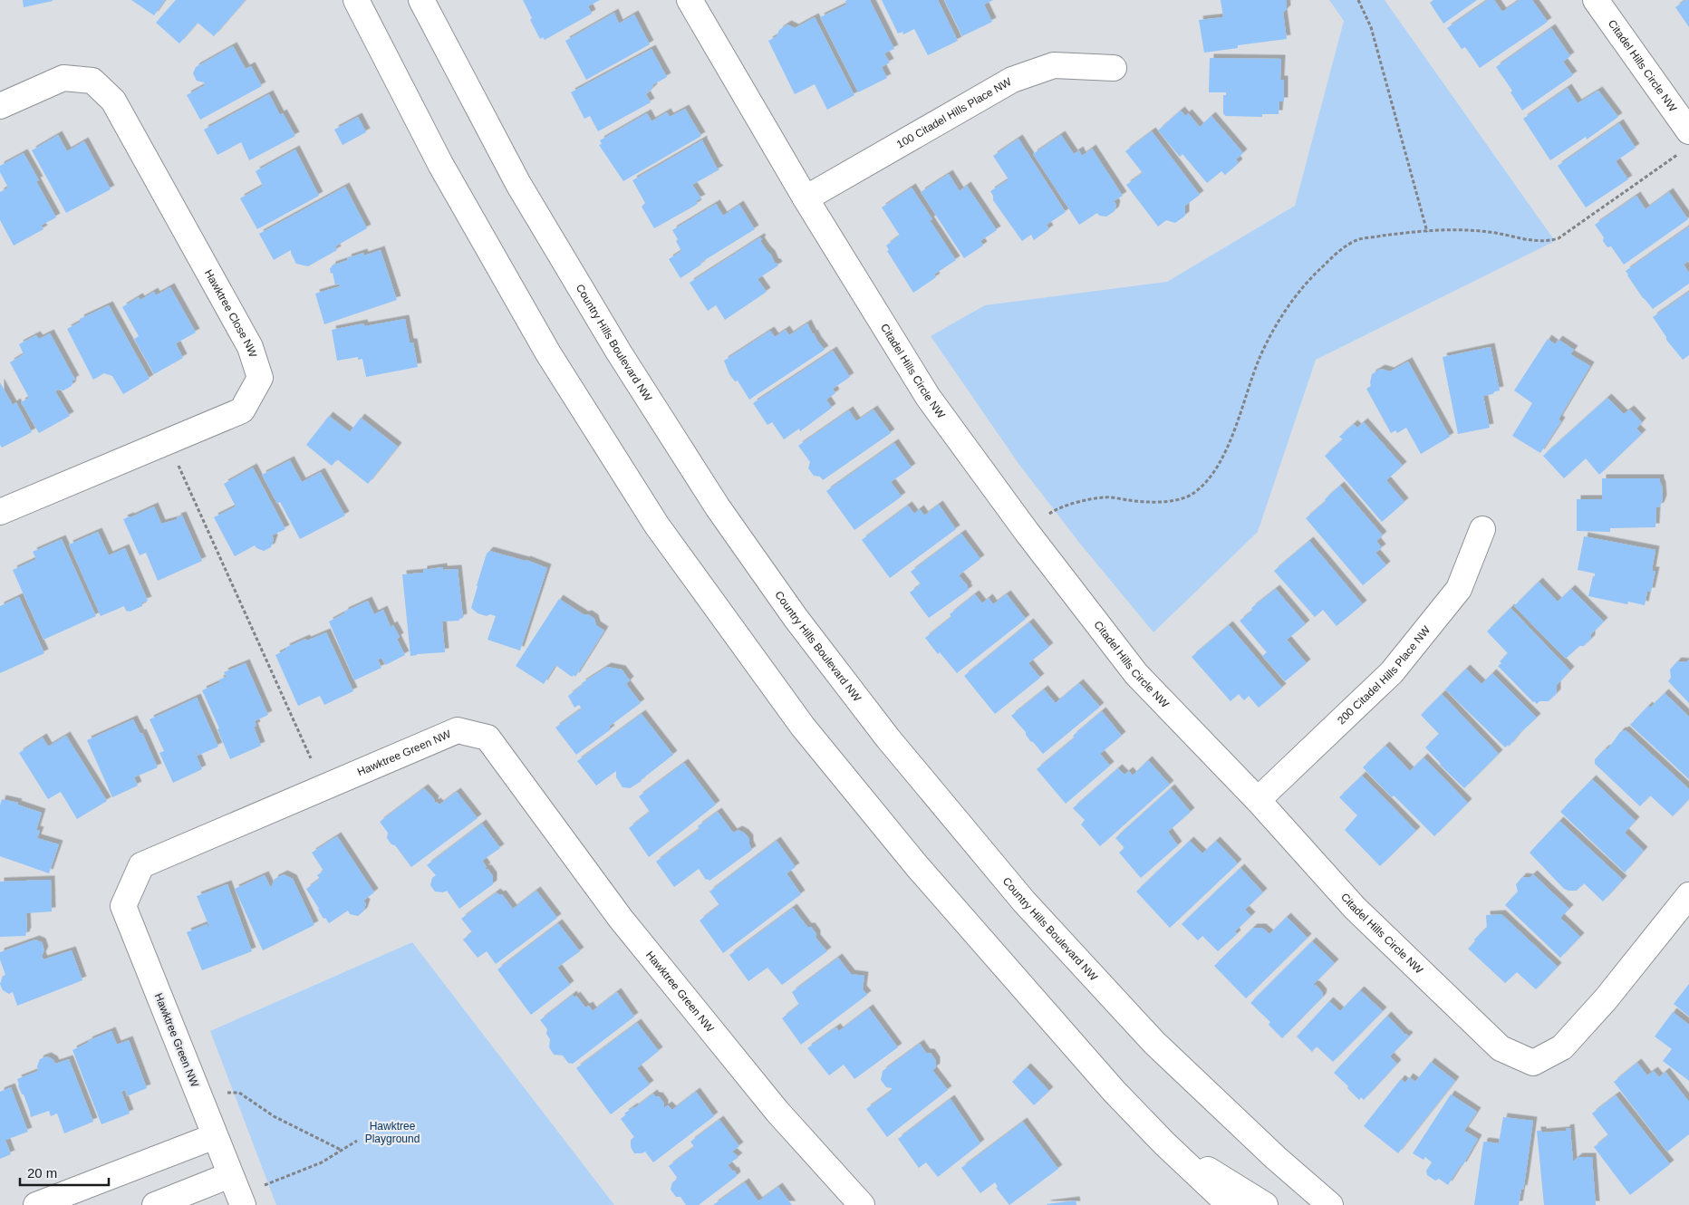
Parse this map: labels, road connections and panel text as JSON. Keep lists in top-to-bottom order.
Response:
{
  "streets": {
    "street": [
      "Citadel Hills Circle NW",
      "100 Citadel Hills Place NW",
      "Hawktree Close NW",
      "Country Hills Boulevard NW",
      "200 Citadel Hills Place NW",
      "Hawktree Green NW"
    ]
  },
  "crossings": [
    ["Citadel Hills Circle NW", "100 Citadel Hills Place NW"],
    ["Citadel Hills Circle NW", "200 Citadel Hills Place NW"]
  ],
  "parks": ["Hawktree Playground"],
  "scale_bar": "20 m"
}
